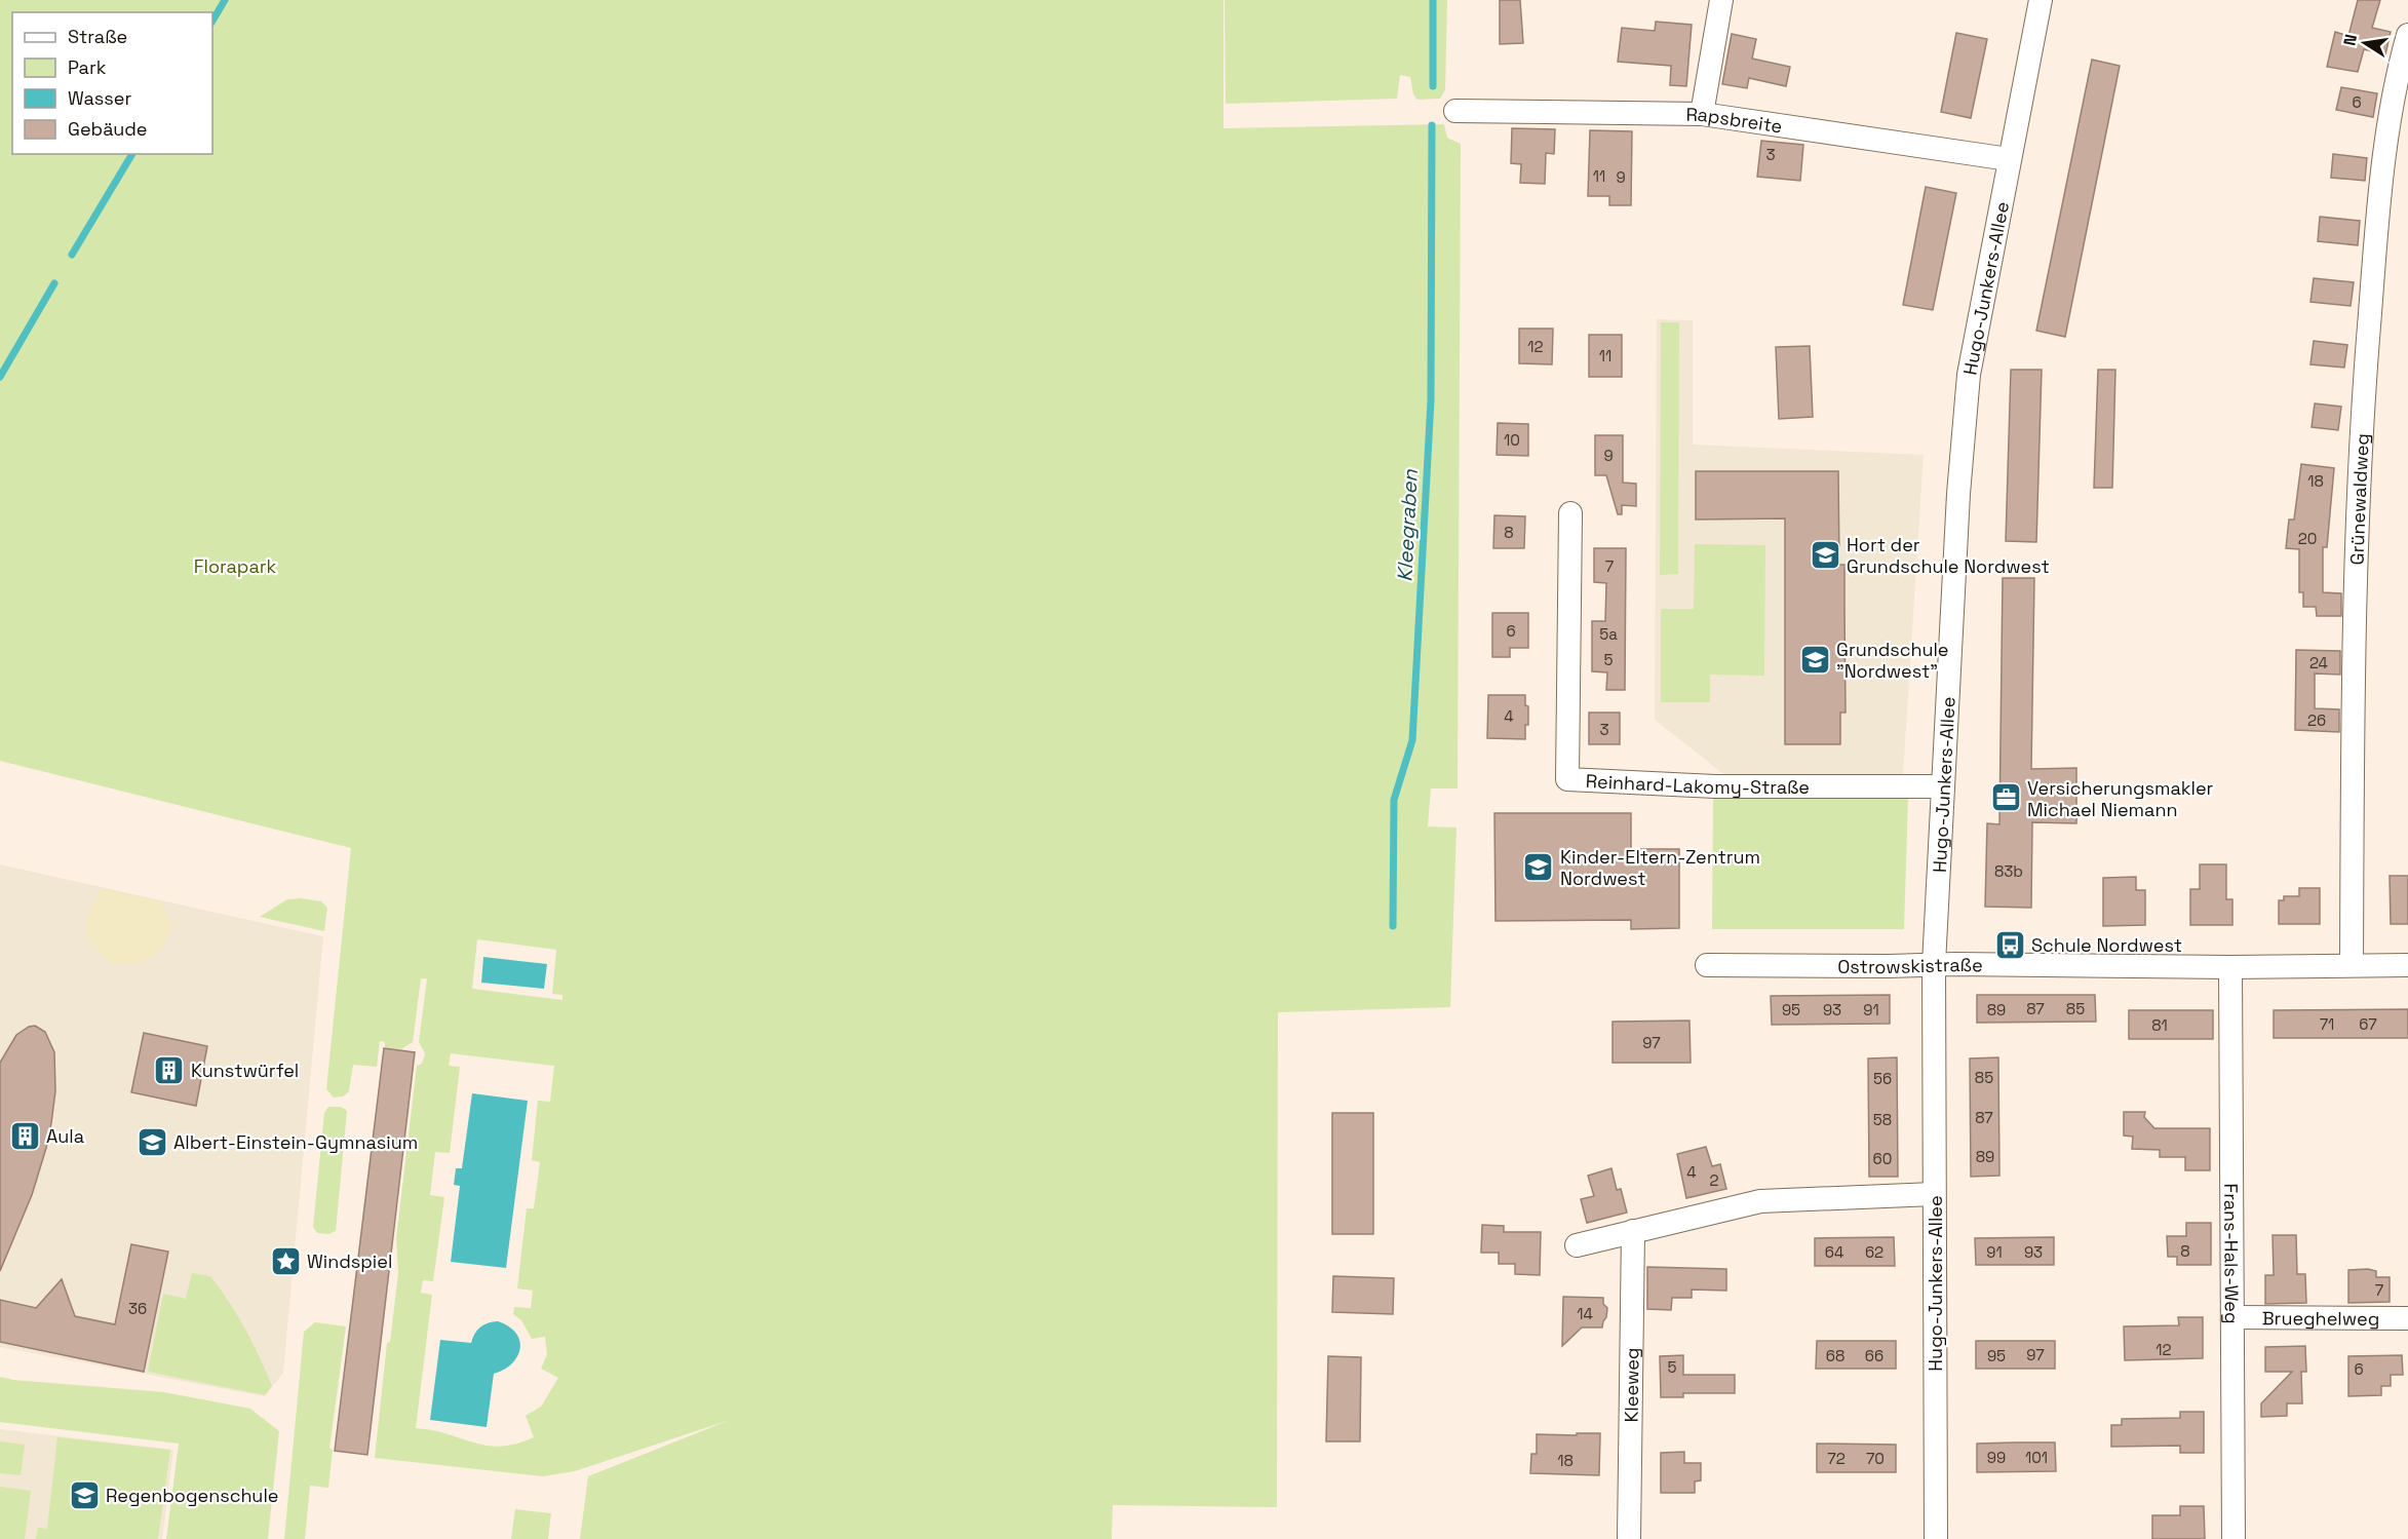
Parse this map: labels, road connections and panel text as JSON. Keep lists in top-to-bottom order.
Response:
{
  "streets": {
    "street": [
      "Rapsbreite",
      "Hugo-Junkers-Allee",
      "Grünewaldweg",
      "Reinhard-Lakomy-Straße",
      "Ostrowskistraße",
      "Frans-Hals-Weg",
      "Brueghelweg",
      "Kleeweg"
    ]
  },
  "crossings": [
    ["Rapsbreite", "Hugo-Junkers-Allee"],
    ["Hugo-Junkers-Allee", "Reinhard-Lakomy-Straße"],
    ["Hugo-Junkers-Allee", "Ostrowskistraße"],
    ["Grünewaldweg", "Ostrowskistraße"],
    ["Ostrowskistraße", "Frans-Hals-Weg"],
    ["Frans-Hals-Weg", "Brueghelweg"]
  ],
  "water": ["Kleegraben"],
  "parks": ["Florapark"],
  "places": {
    "school or university": [
      "Hort der Grundschule Nordwest",
      "Grundschule \"Nordwest\"",
      "Kinder-Eltern-Zentrum Nordwest",
      "Albert-Einstein-Gymnasium",
      "Regenbogenschule"
    ],
    "office": ["Versicherungsmakler Michael Niemann"],
    "bus stop": ["Schule Nordwest"],
    "building": ["Kunstwürfel", "Aula"],
    "place": ["Windspiel"]
  },
  "house_numbers": [
    "6",
    "3",
    "11",
    "9",
    "12",
    "11",
    "10",
    "9",
    "18",
    "8",
    "20",
    "7",
    "6",
    "5a",
    "5",
    "24",
    "4",
    "26",
    "3",
    "83b",
    "87",
    "85",
    "95",
    "93",
    "91",
    "89",
    "71",
    "67",
    "81",
    "97",
    "85",
    "56",
    "87",
    "58",
    "89",
    "60",
    "4",
    "2",
    "8",
    "64",
    "62",
    "91",
    "93",
    "7",
    "36",
    "14",
    "12",
    "97",
    "68",
    "66",
    "95",
    "5",
    "6",
    "99",
    "101",
    "72",
    "70",
    "18"
  ],
  "legend": [
    "Straße",
    "Park",
    "Wasser",
    "Gebäude"
  ],
  "north": "left"
}
